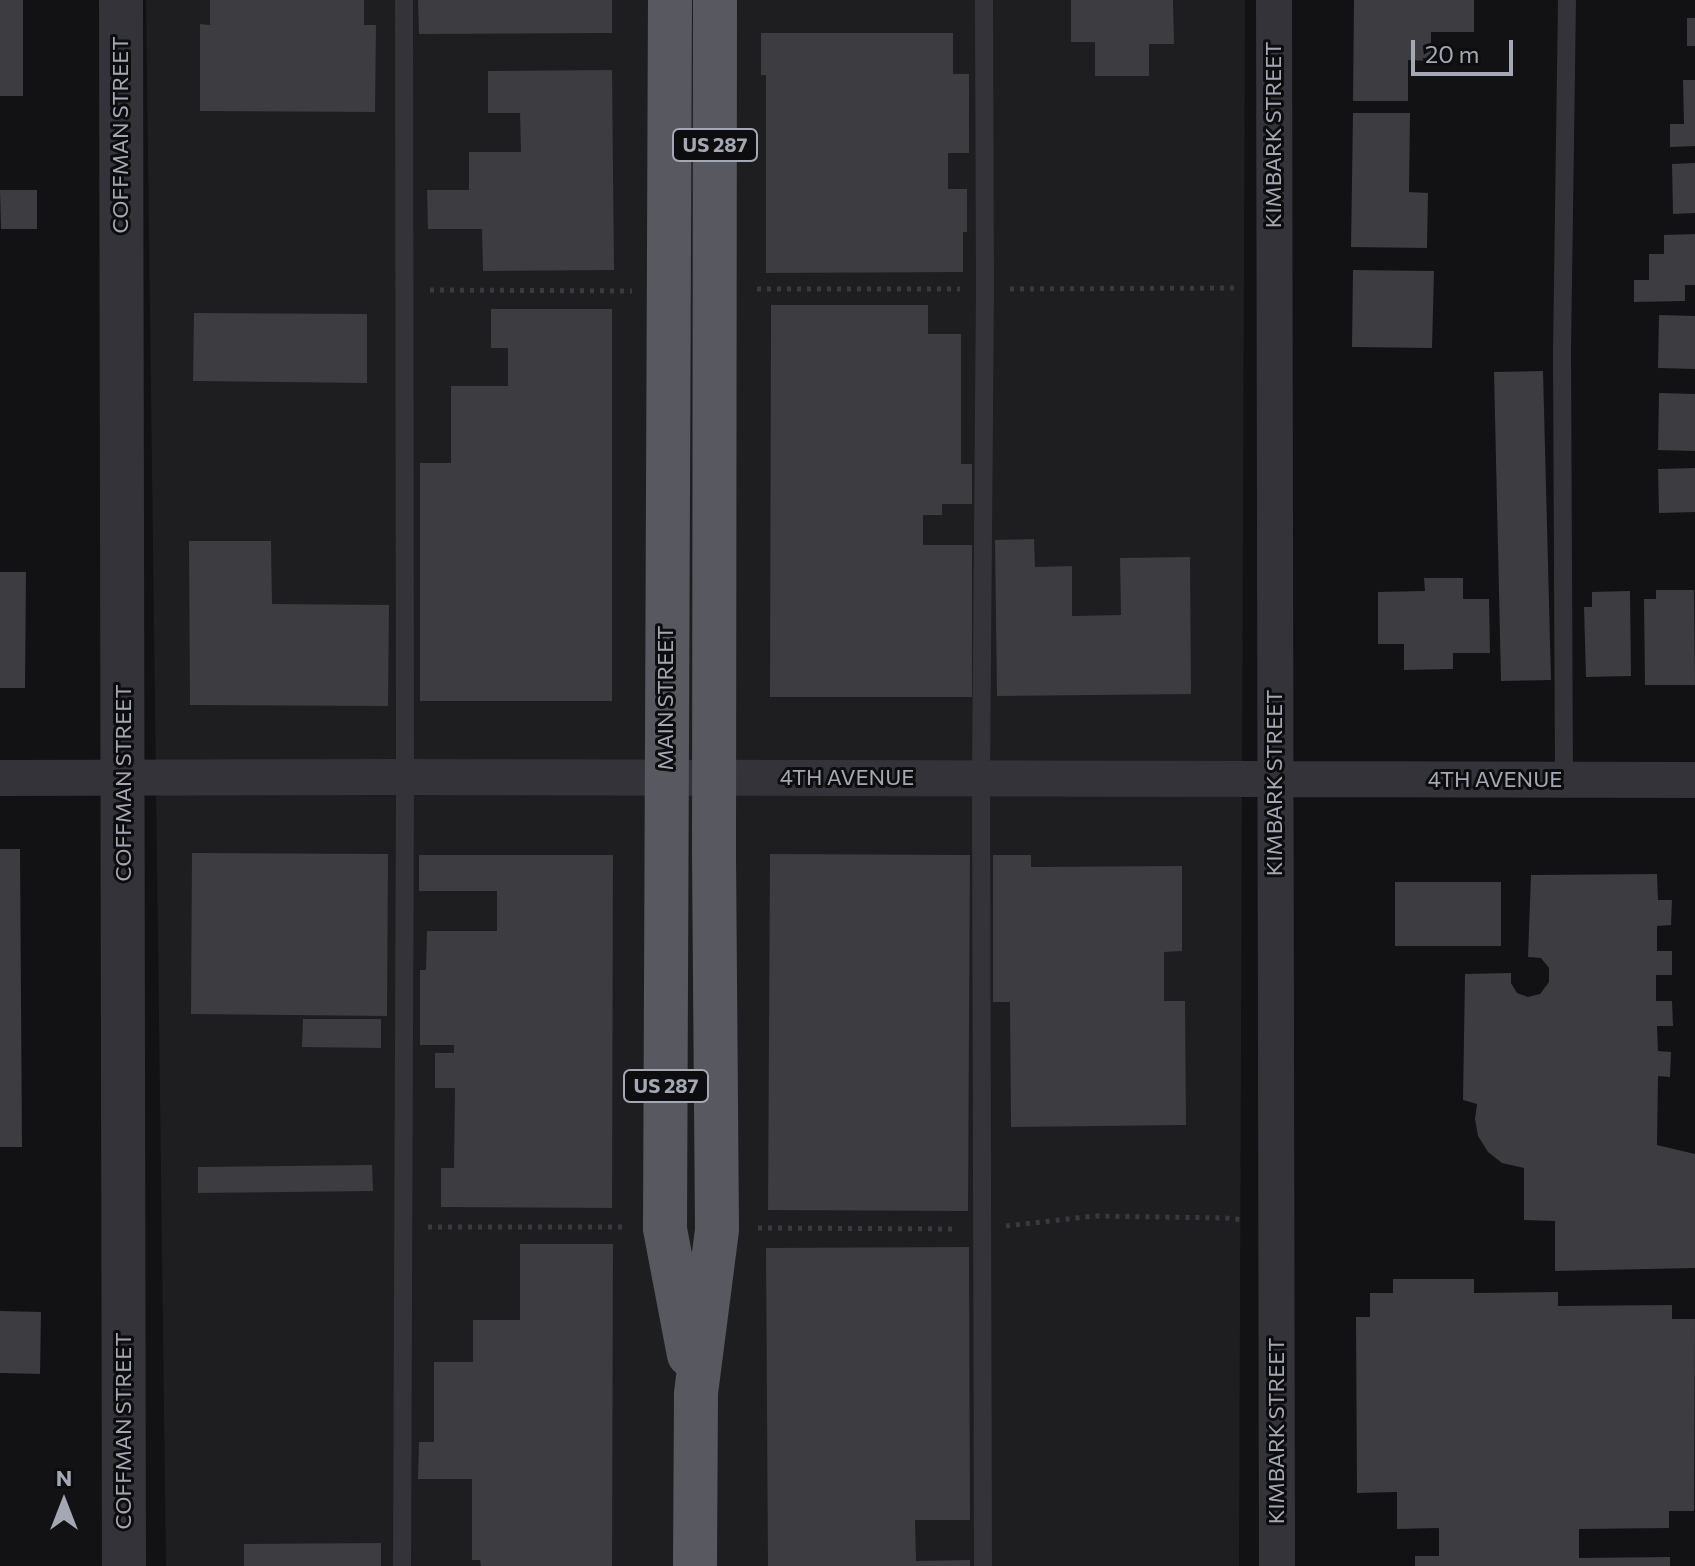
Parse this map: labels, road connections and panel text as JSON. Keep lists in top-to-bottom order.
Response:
{
  "streets": {
    "highway": ["US 287", "MAIN STREET"],
    "street": ["COFFMAN STREET", "KIMBARK STREET", "4TH AVENUE"]
  },
  "crossings": [
    ["COFFMAN STREET", "4TH AVENUE"],
    ["KIMBARK STREET", "4TH AVENUE"],
    ["MAIN STREET", "4TH AVENUE"]
  ],
  "scale_bar": "20 m",
  "north": "top"
}
